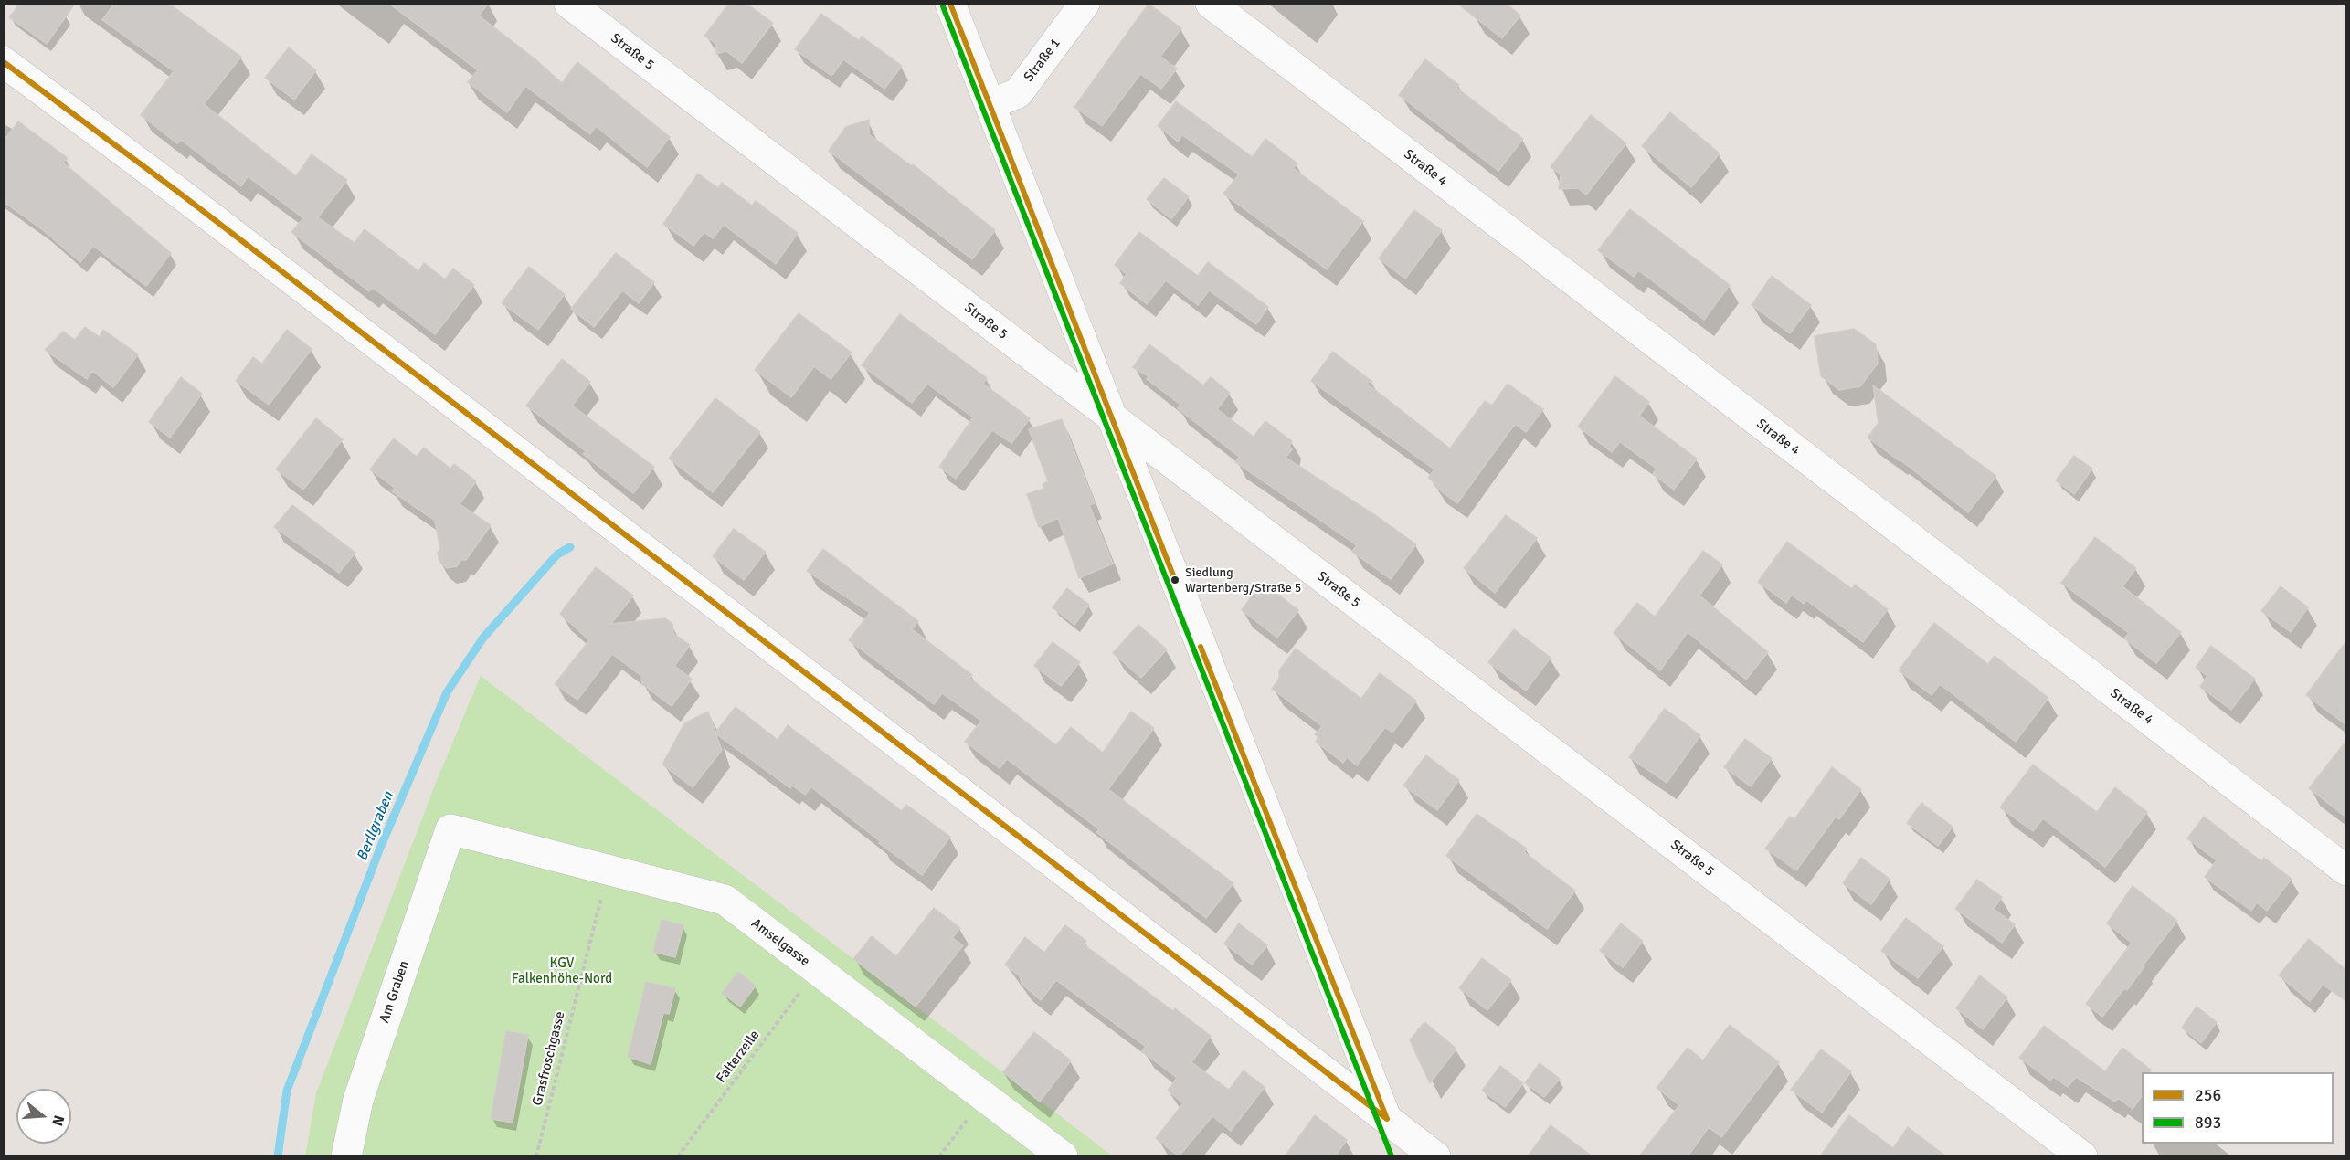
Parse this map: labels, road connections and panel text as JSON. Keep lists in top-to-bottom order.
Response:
{
  "streets": {
    "street": [
      "Straße 5",
      "Straße 1",
      "Straße 4",
      "Amselgasse",
      "Am Graben"
    ],
    "path": ["Falterzeile", "Grasfroschgasse"]
  },
  "crossings": [
    ["Amselgasse", "Am Graben"],
    ["Amselgasse", "Falterzeile"],
    ["Amselgasse", "Grasfroschgasse"]
  ],
  "water": ["Berllgraben"],
  "parks": ["KGV Falkenhöhe-Nord"],
  "places": ["Siedlung Wartenberg/Straße 5"],
  "lines": ["transit line 256", "transit line 893"],
  "legend": ["256", "893"],
  "north": "right"
}
